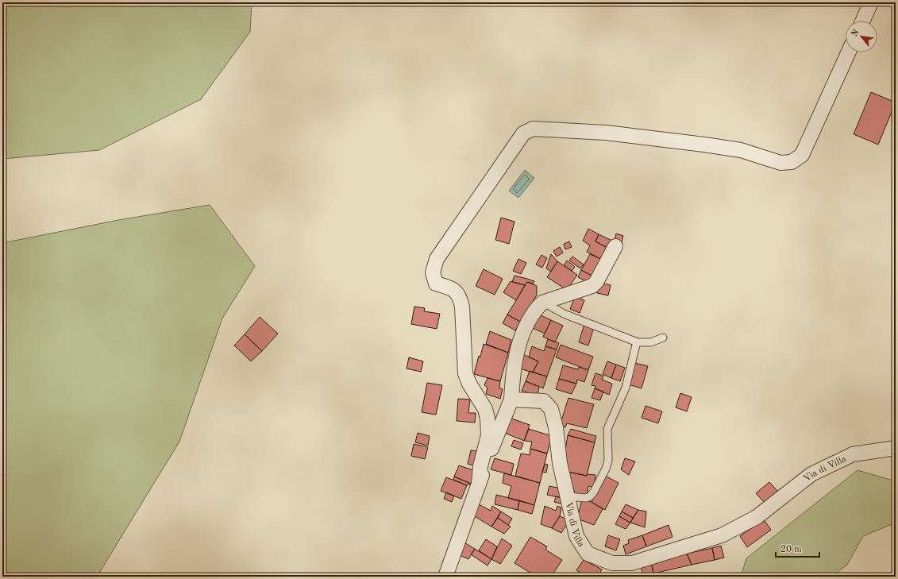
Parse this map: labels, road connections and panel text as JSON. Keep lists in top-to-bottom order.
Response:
{
  "streets": {
    "street": ["Via di Villa"]
  },
  "scale_bar": "20 m",
  "north": "top left"
}
